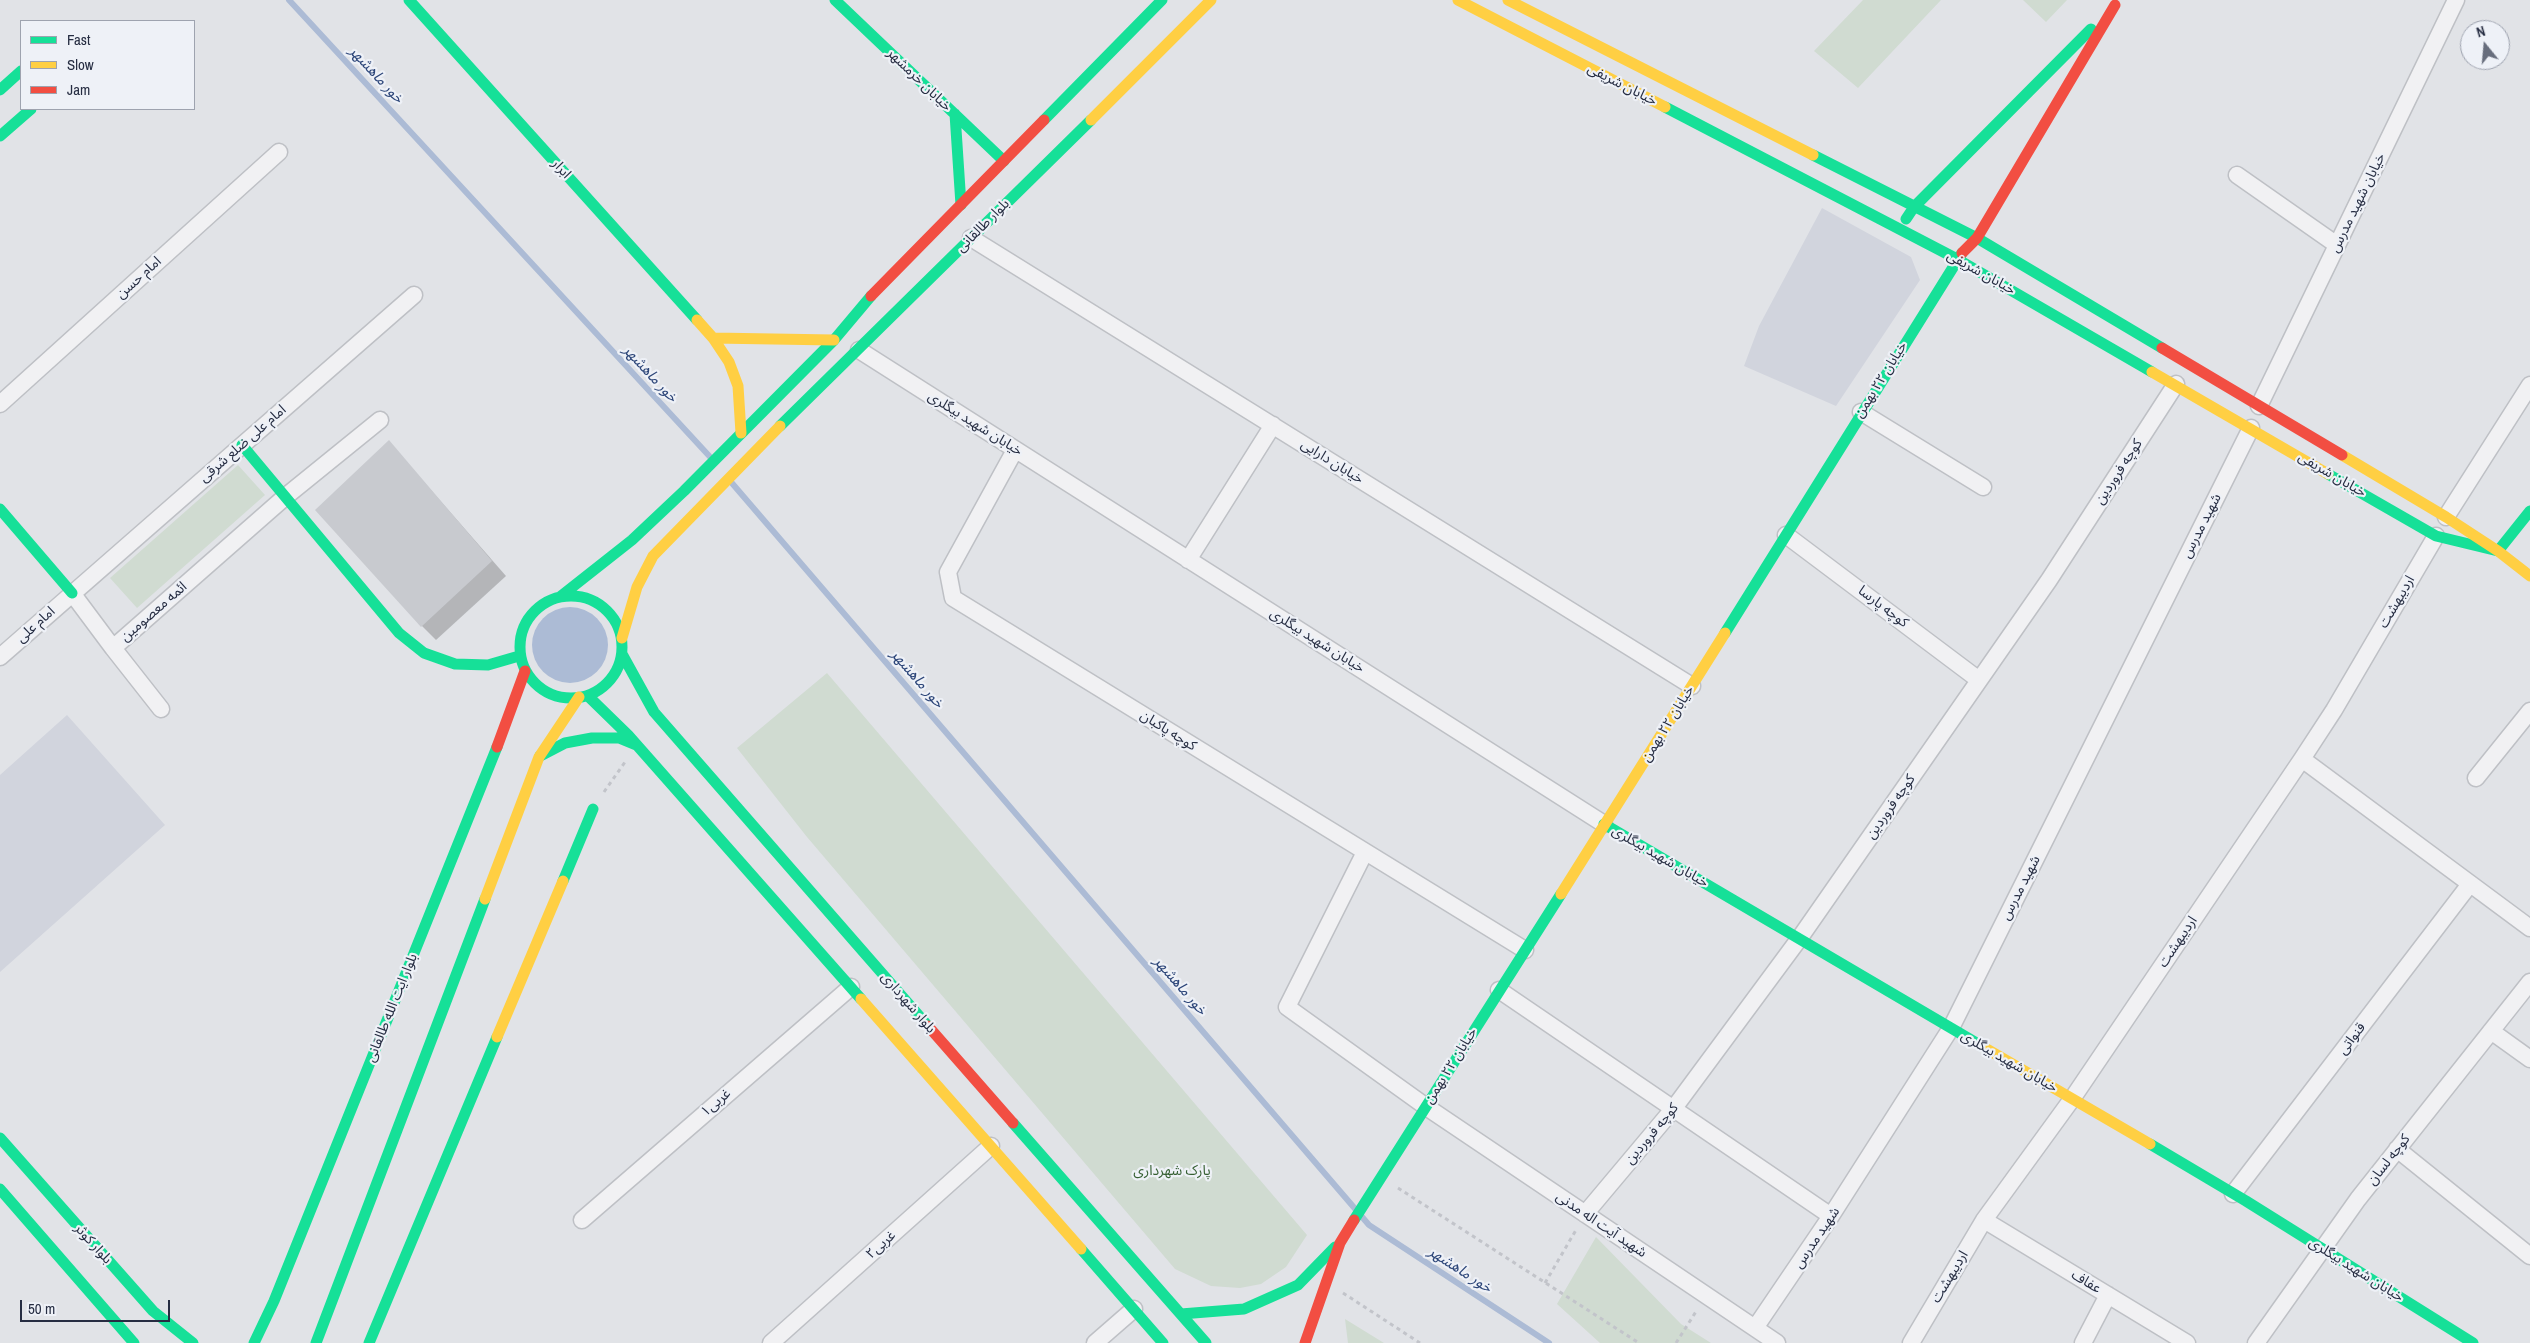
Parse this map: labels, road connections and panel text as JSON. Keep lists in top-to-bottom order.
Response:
{
  "streets": {
    "main road": [
      "خیابان خرمشهر",
      "خیابان شریفی",
      "ابرار",
      "بلوار طالقانی",
      "خیابان ۲۲ بهمن",
      "خیابان شهید بیگلری",
      "ائمه معصومین",
      "بلوار شهرداری",
      "بلوار ایت الله طالقانی",
      "بلوار کوثر"
    ],
    "street": [
      "خیابان شهید مدرس",
      "امام حسن",
      "امام علی ضلع شرقی",
      "خیابان دارایی",
      "کوچه فروردین",
      "شهید مدرس",
      "اردیبهشت",
      "کوچه پارسا",
      "امام علی",
      "کوچه پاکبان",
      "قنواتی",
      "۱غربی",
      "کوچه لسان",
      "شهید آیت اله مدنی",
      "۲غربی",
      "عفاف"
    ]
  },
  "crossings": [
    ["خیابان شریفی", "خیابان شهید مدرس"],
    ["خیابان شریفی", "خیابان ۲۲ بهمن"],
    ["خیابان شریفی", "کوچه فروردین"],
    ["خیابان شریفی", "شهید مدرس"],
    ["خیابان شریفی", "اردیبهشت"],
    ["بلوار طالقانی", "خیابان شهید بیگلری"],
    ["بلوار طالقانی", "خیابان دارایی"],
    ["بلوار طالقانی", "بلوار شهرداری"],
    ["بلوار طالقانی", "بلوار ایت الله طالقانی"],
    ["خیابان ۲۲ بهمن", "خیابان شهید بیگلری"],
    ["خیابان ۲۲ بهمن", "خیابان دارایی"],
    ["خیابان ۲۲ بهمن", "کوچه پارسا"],
    ["خیابان ۲۲ بهمن", "کوچه پاکبان"],
    ["خیابان ۲۲ بهمن", "شهید آیت اله مدنی"],
    ["خیابان شهید بیگلری", "کوچه فروردین"],
    ["خیابان شهید بیگلری", "شهید مدرس"],
    ["خیابان شهید بیگلری", "اردیبهشت"],
    ["خیابان شهید بیگلری", "کوچه پاکبان"],
    ["خیابان شهید بیگلری", "قنواتی"],
    ["خیابان شهید بیگلری", "کوچه لسان"],
    ["امام علی ضلع شرقی", "ائمه معصومین"],
    ["امام علی ضلع شرقی", "امام علی"],
    ["کوچه فروردین", "کوچه پارسا"],
    ["کوچه فروردین", "شهید آیت اله مدنی"],
    ["شهید مدرس", "شهید آیت اله مدنی"],
    ["اردیبهشت", "عفاف"],
    ["ائمه معصومین", "امام علی"],
    ["کوچه پاکبان", "شهید آیت اله مدنی"],
    ["بلوار شهرداری", "بلوار ایت الله طالقانی"]
  ],
  "water": ["خور ماهشهر"],
  "parks": ["پارک شهرداری"],
  "legend": ["Fast", "Slow", "Jam"],
  "scale_bar": "50 m",
  "north": "top"
}
